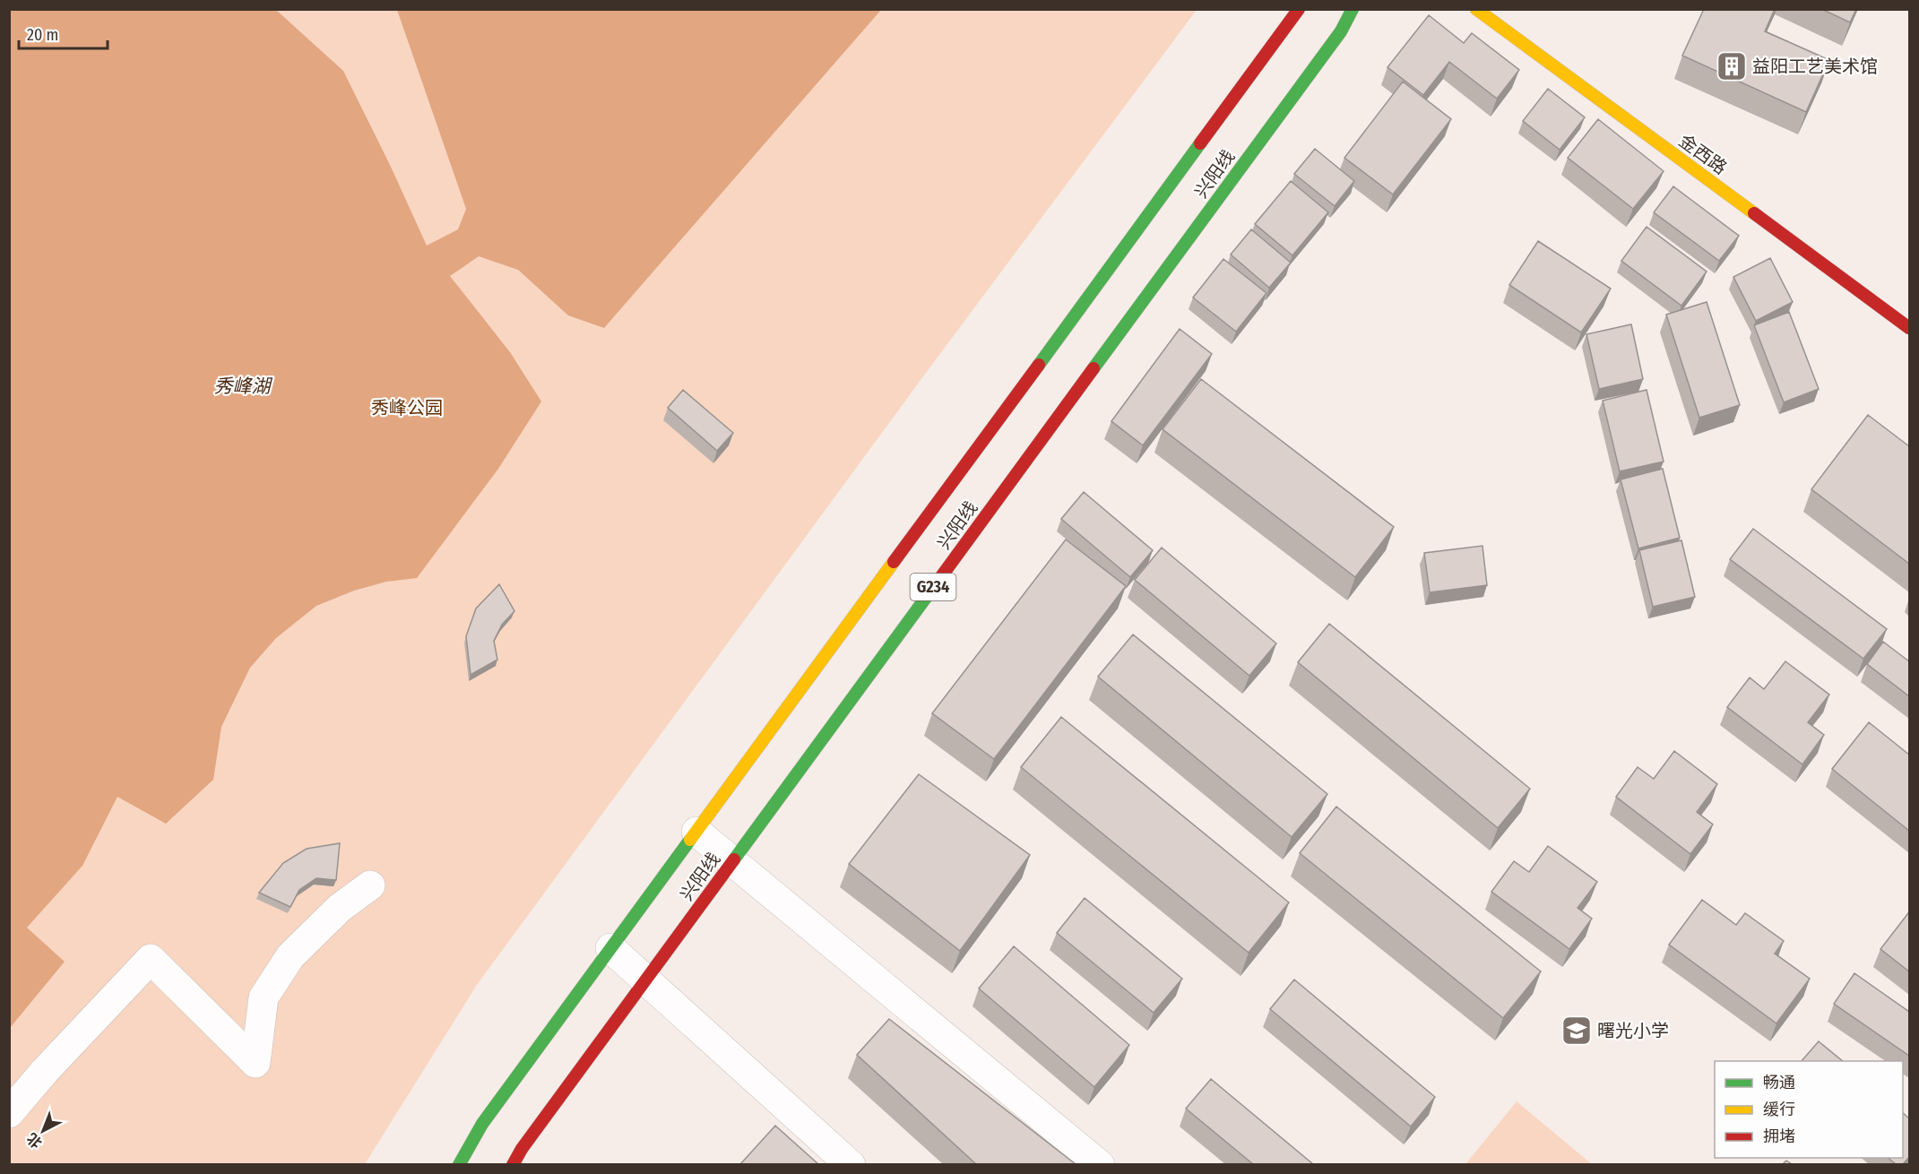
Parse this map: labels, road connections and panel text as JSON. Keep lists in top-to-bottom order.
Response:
{
  "streets": {
    "main road": ["金西路", "兴阳线", "G234"]
  },
  "water": ["秀峰湖"],
  "parks": ["秀峰公园"],
  "places": {
    "building": ["益阳工艺美术馆"],
    "school or university": ["曙光小学"]
  },
  "legend": ["畅通", "缓行", "拥堵"],
  "scale_bar": "20 m",
  "north": "bottom left"
}
